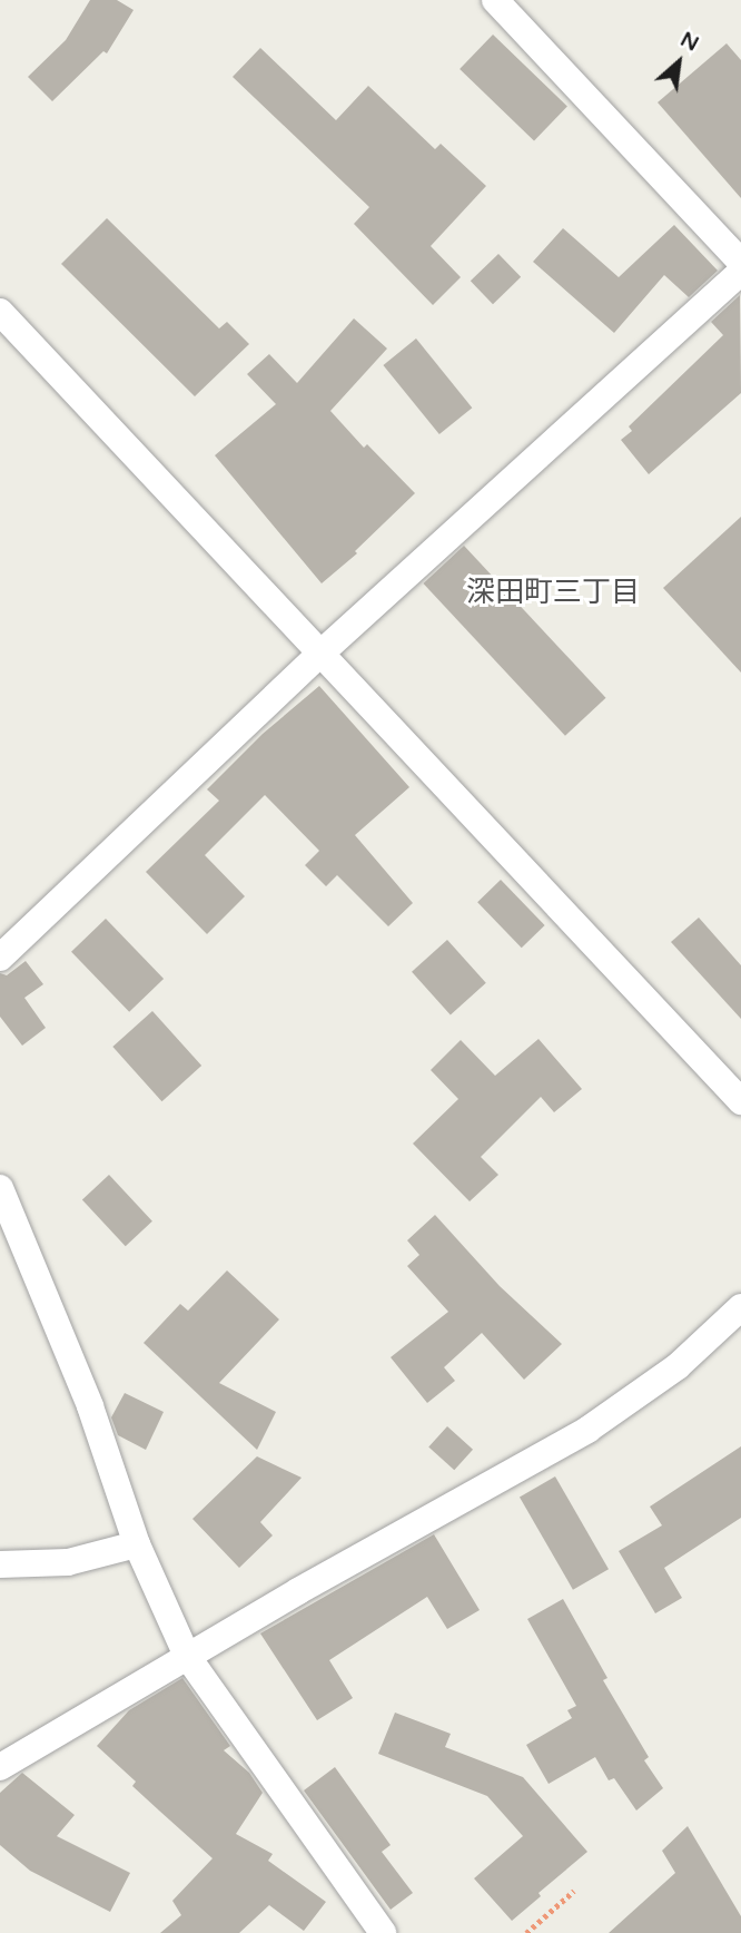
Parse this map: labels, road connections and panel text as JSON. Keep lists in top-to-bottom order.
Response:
{
  "districts": ["深田町三丁目"],
  "north": "top right"
}
